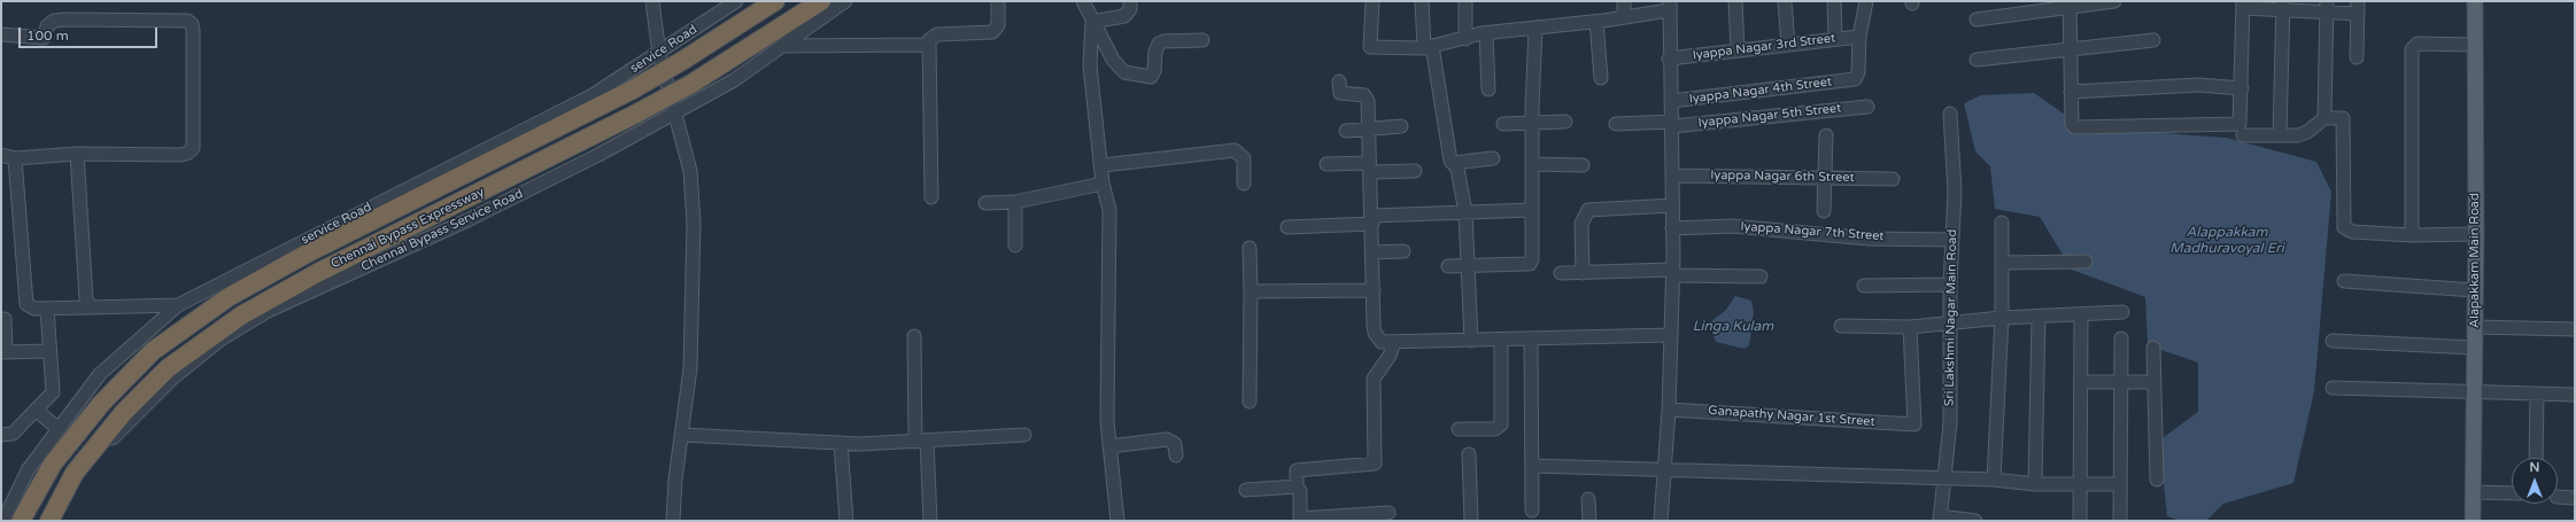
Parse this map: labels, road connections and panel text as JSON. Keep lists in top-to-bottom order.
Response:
{
  "streets": {
    "highway": ["Chennai Bypass Expressway"],
    "main road": ["Alapakkam Main Road"],
    "street": [
      "Iyappa Nagar 3rd Street",
      "service Road",
      "Iyappa Nagar 4th Street",
      "Iyappa Nagar 5th Street",
      "Iyappa Nagar 6th Street",
      "Chennai Bypass Service Road",
      "Iyappa Nagar 7th Street",
      "Sri Lakshmi Nagar Main Road",
      "Ganapathy Nagar 1st Street"
    ]
  },
  "crossings": [
    ["Iyappa Nagar 3rd Street", "Iyappa Nagar 4th Street"],
    ["Iyappa Nagar 7th Street", "Sri Lakshmi Nagar Main Road"]
  ],
  "water": ["Alappakkam Madhuravoyal Eri", "Linga Kulam"],
  "scale_bar": "100 m",
  "north": "top"
}
